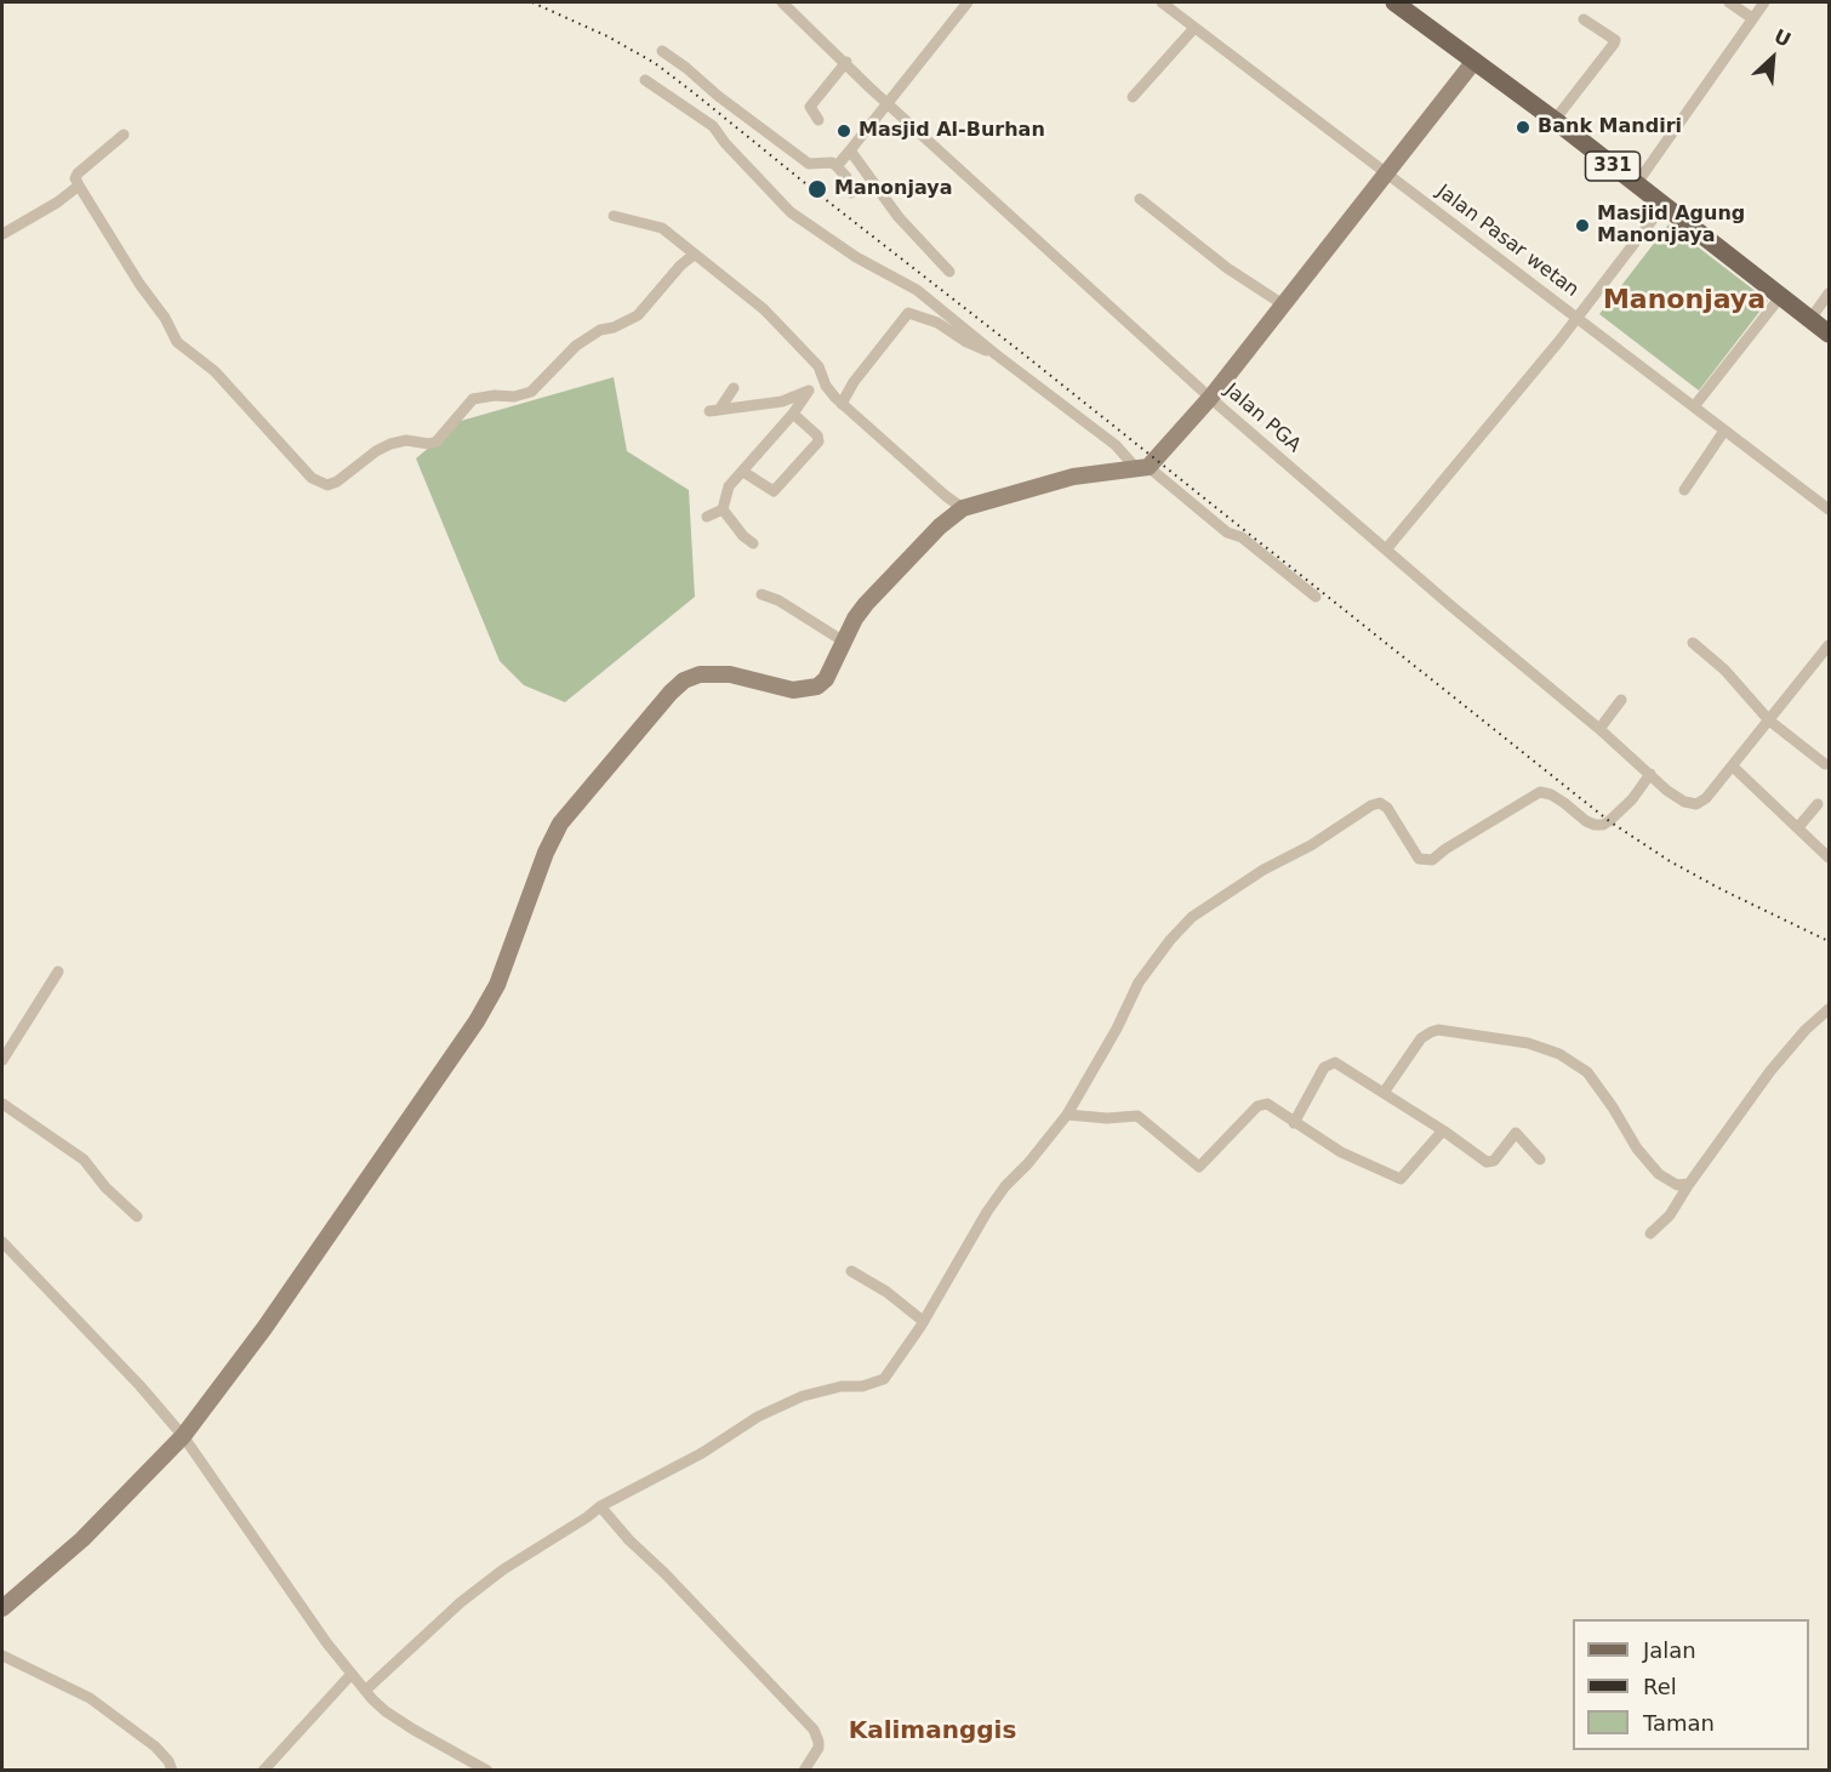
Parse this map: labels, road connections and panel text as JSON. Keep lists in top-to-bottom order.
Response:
{
  "streets": {
    "main road": ["331"],
    "street": ["Jalan Pasar wetan", "Jalan PGA"]
  },
  "districts": ["Manonjaya", "Kalimanggis"],
  "places": [
    "Bank Mandiri",
    "Masjid Al-Burhan",
    "Manonjaya",
    "Masjid Agung Manonjaya"
  ],
  "legend": ["Jalan", "Rel", "Taman"],
  "north": "top right"
}
